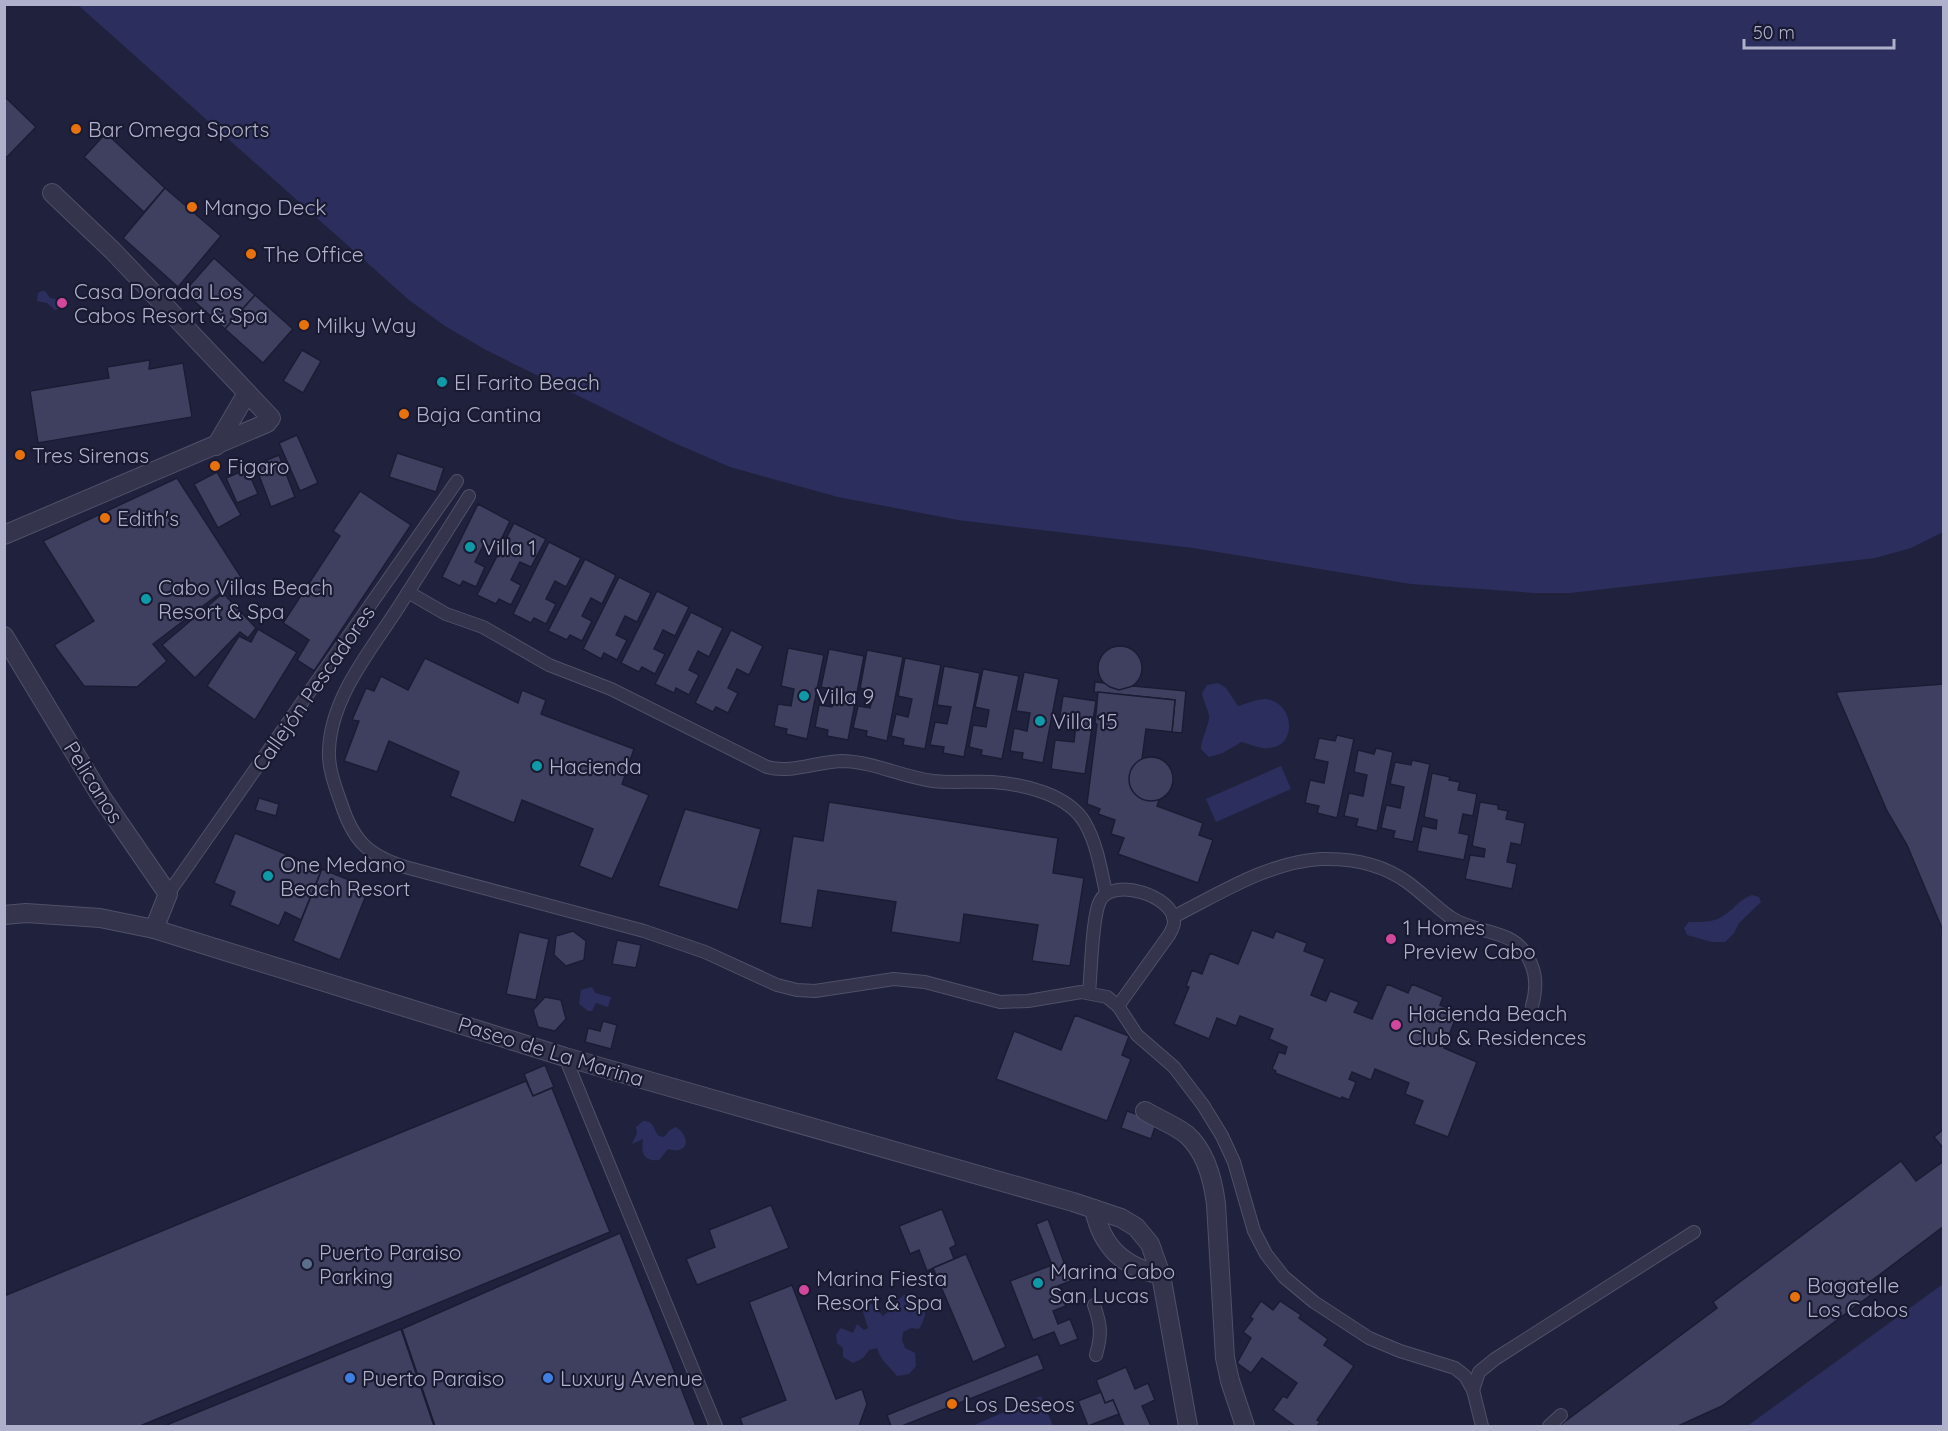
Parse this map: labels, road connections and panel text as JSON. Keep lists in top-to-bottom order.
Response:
{
  "streets": {
    "street": ["Pelicanos", "Paseo de La Marina"],
    "lane": ["Callejón Pescadores"]
  },
  "crossings": [
    ["Callejón Pescadores", "Pelicanos"]
  ],
  "places": [
    "Bar Omega Sports",
    "Mango Deck",
    "The Office",
    "Casa Dorada Los Cabos Resort & Spa",
    "Milky Way",
    "El Farito Beach",
    "Baja Cantina",
    "Tres Sirenas",
    "Figaro",
    "Edith's",
    "Villa 1",
    "Cabo Villas Beach Resort & Spa",
    "Villa 9",
    "Villa 15",
    "Hacienda",
    "One Medano Beach Resort",
    "1 Homes Preview Cabo",
    "Hacienda Beach Club & Residences",
    "Puerto Paraiso Parking",
    "Marina Cabo San Lucas",
    "Marina Fiesta Resort & Spa",
    "Bagatelle Los Cabos",
    "Puerto Paraiso",
    "Luxury Avenue",
    "Los Deseos"
  ],
  "scale_bar": "50 m"
}
